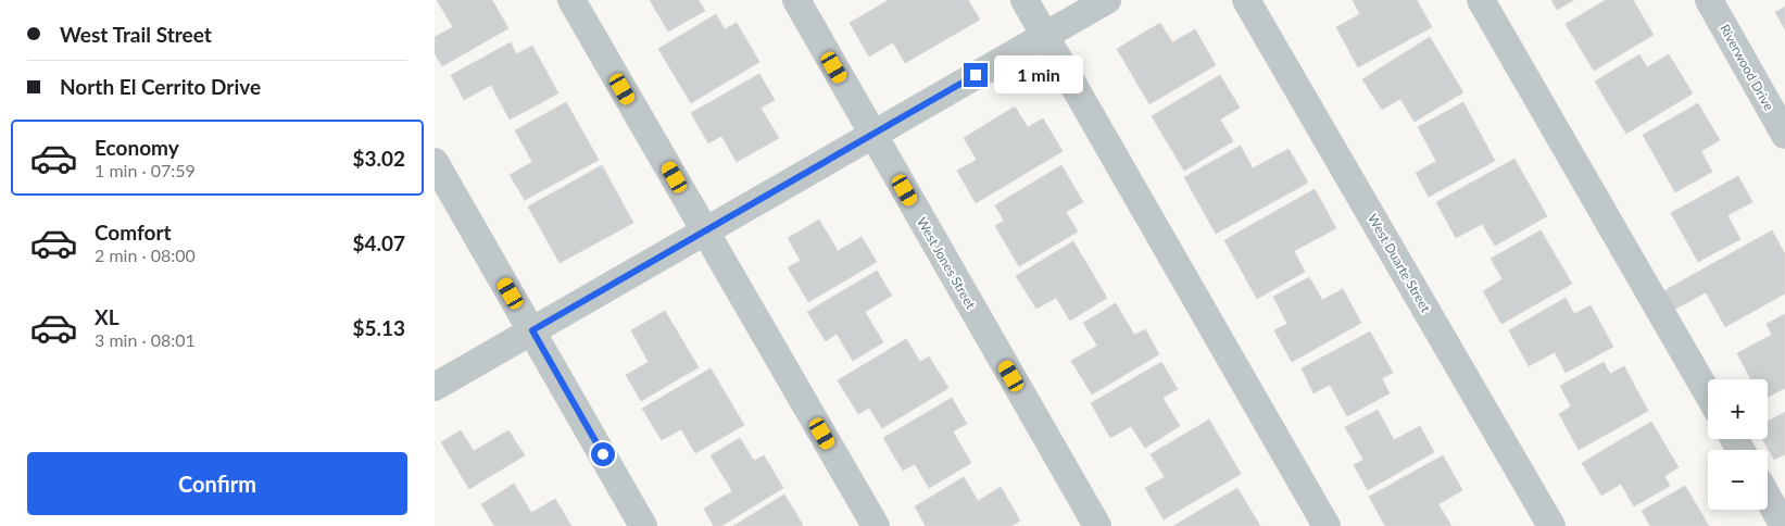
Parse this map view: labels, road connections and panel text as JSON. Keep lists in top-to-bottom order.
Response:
{
  "streets": {
    "street": ["Riverwood Drive", "West Jones Street", "West Duarte Street"]
  },
  "page": {
    "banner": ["West Trail Street", "North El Cerrito Drive"],
    "bubble": "1 min",
    "list": [
      {
        "name": "Economy",
        "note": "1 min · 07:59",
        "value": "$3.02"
      },
      {
        "name": "Comfort",
        "note": "2 min · 08:00",
        "value": "$4.07"
      },
      {
        "name": "XL",
        "note": "3 min · 08:01",
        "value": "$5.13"
      }
    ],
    "map_buttons": ["+", "−"],
    "buttons": "Confirm"
  }
}
